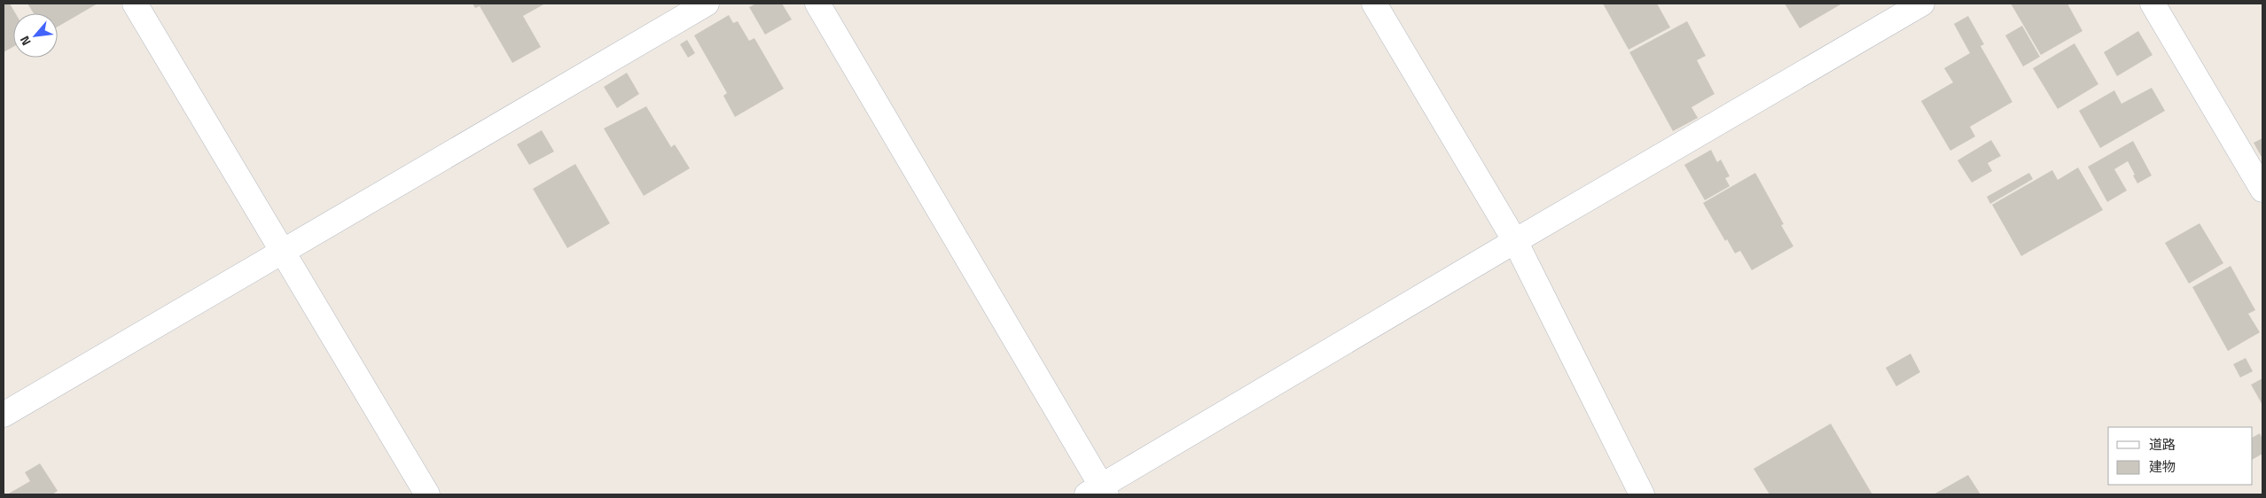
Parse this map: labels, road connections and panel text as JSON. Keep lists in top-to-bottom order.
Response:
{
  "legend": ["道路", "建物"],
  "north": "bottom left"
}
